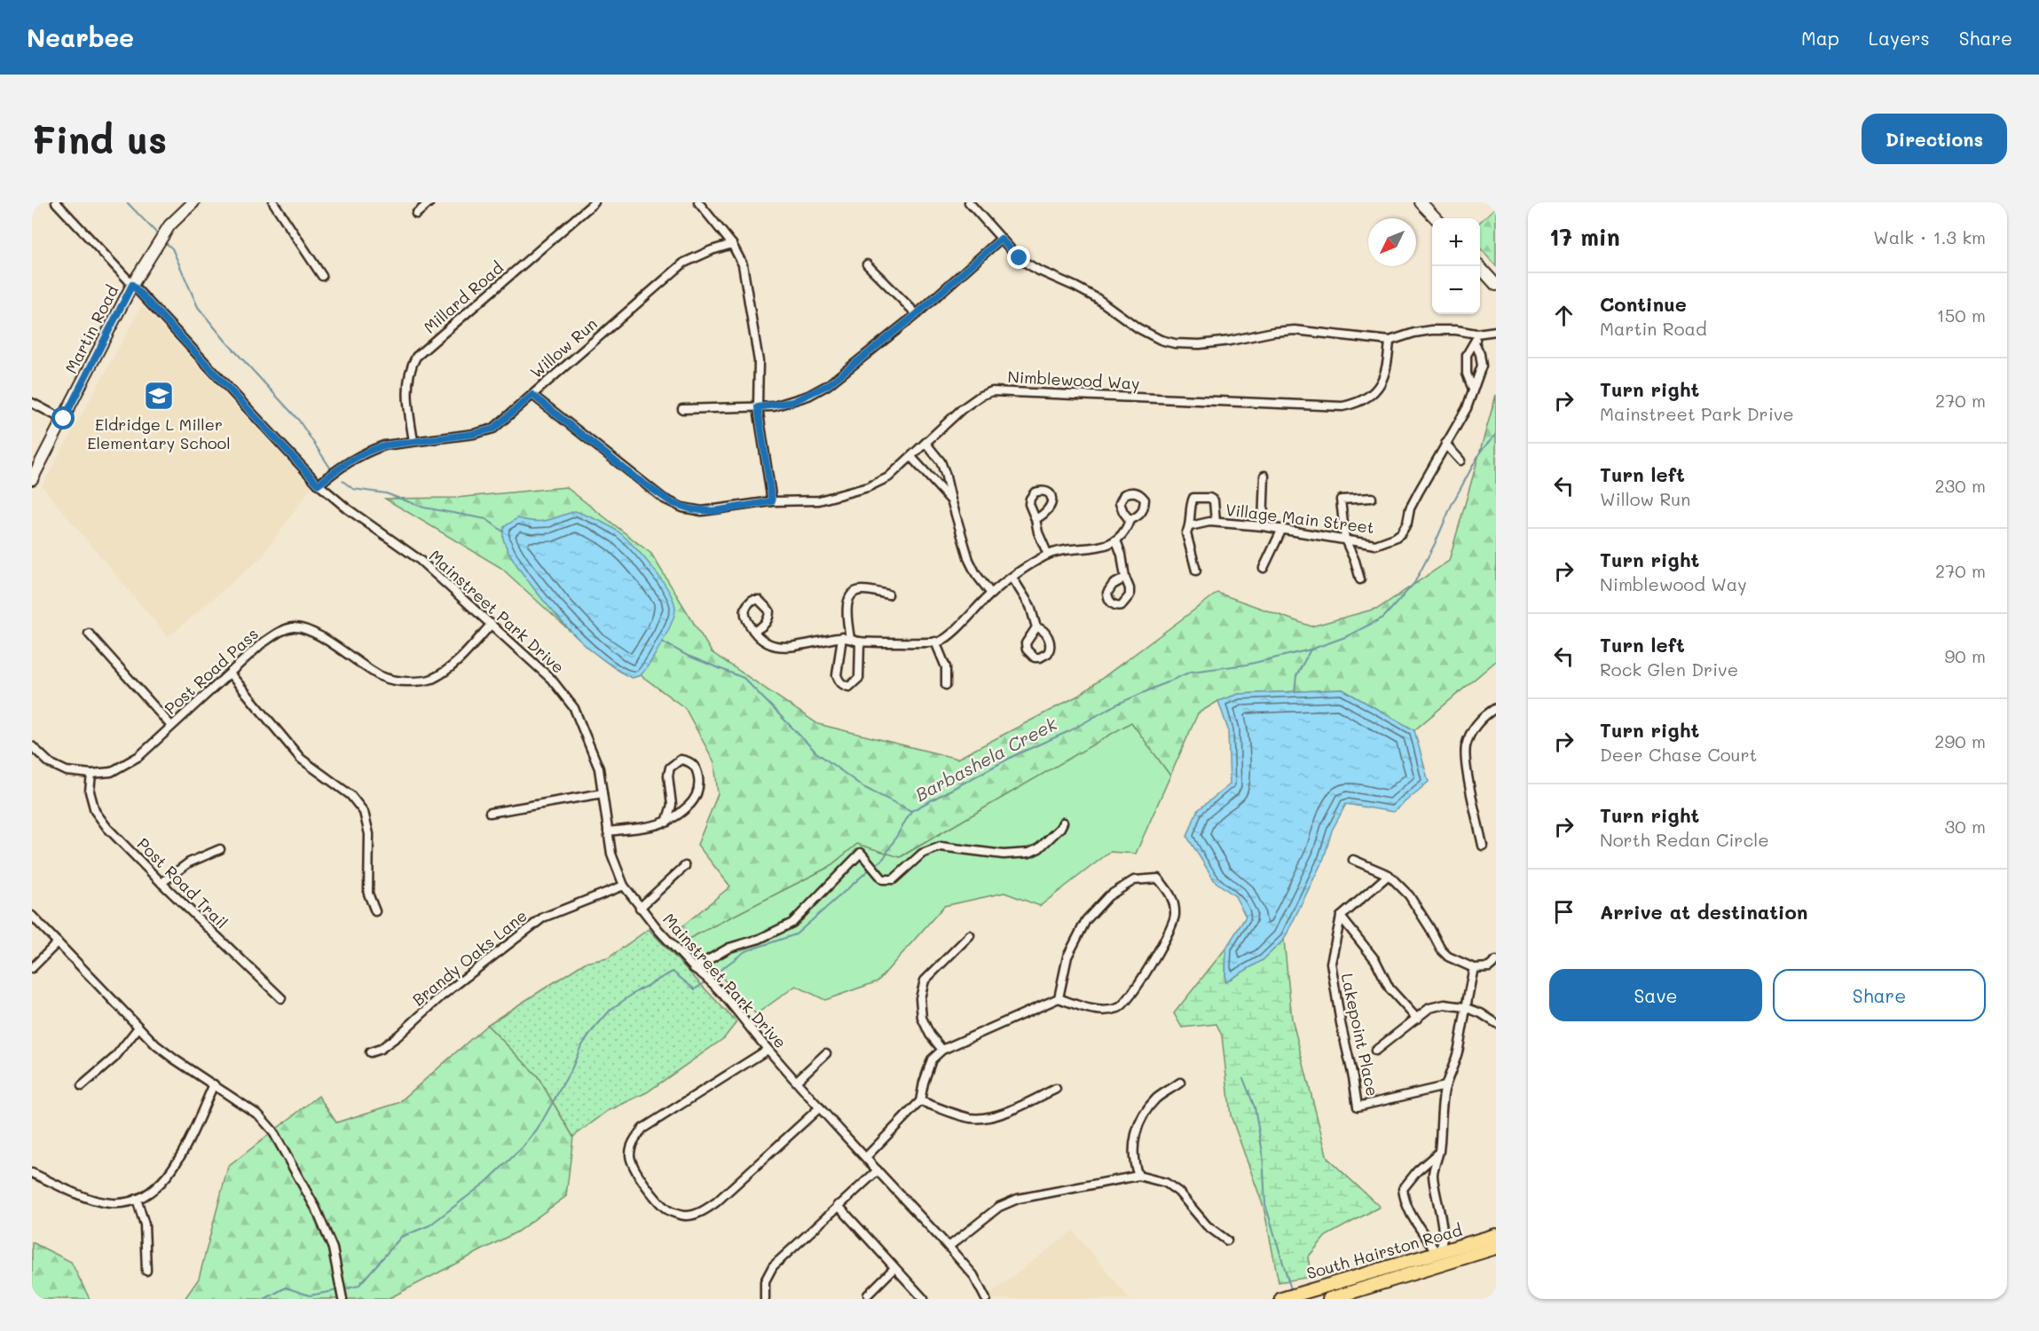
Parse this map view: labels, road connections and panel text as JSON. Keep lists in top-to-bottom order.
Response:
{
  "streets": {
    "main road": ["South Hairston Road"],
    "street": [
      "Millard Road",
      "Martin Road",
      "Willow Run",
      "Nimblewood Way",
      "Village Main Street",
      "Mainstreet Park Drive",
      "Post Road Pass",
      "Post Road Trail",
      "Brandy Oaks Lane",
      "Lakepoint Place"
    ]
  },
  "crossings": [
    ["Millard Road", "Willow Run"],
    ["Martin Road", "Mainstreet Park Drive"],
    ["Willow Run", "Nimblewood Way"],
    ["Willow Run", "Mainstreet Park Drive"],
    ["Mainstreet Park Drive", "Post Road Pass"],
    ["Mainstreet Park Drive", "Brandy Oaks Lane"],
    ["Post Road Pass", "Post Road Trail"]
  ],
  "water": ["Barbashela Creek"],
  "places": {
    "school or university": ["Eldridge L Miller Elementary School"]
  },
  "north": "bottom left",
  "page": {
    "header": "Nearbee",
    "nav": ["Map", "Layers", "Share"],
    "buttons": [
      "Directions",
      ["Save", "Share"]
    ],
    "title": "Find us",
    "heading": ["17 min", "Walk · 1.3 km"],
    "map_buttons": ["+", "−"],
    "list": [
      ["Continue", "Martin Road", "150 m"],
      ["Turn right", "Mainstreet Park Drive", "270 m"],
      ["Turn left", "Willow Run", "230 m"],
      ["Turn right", "Nimblewood Way", "270 m"],
      ["Turn left", "Rock Glen Drive", "90 m"],
      ["Turn right", "Deer Chase Court", "290 m"],
      ["Turn right", "North Redan Circle", "30 m"],
      "Arrive at destination"
    ]
  }
}
